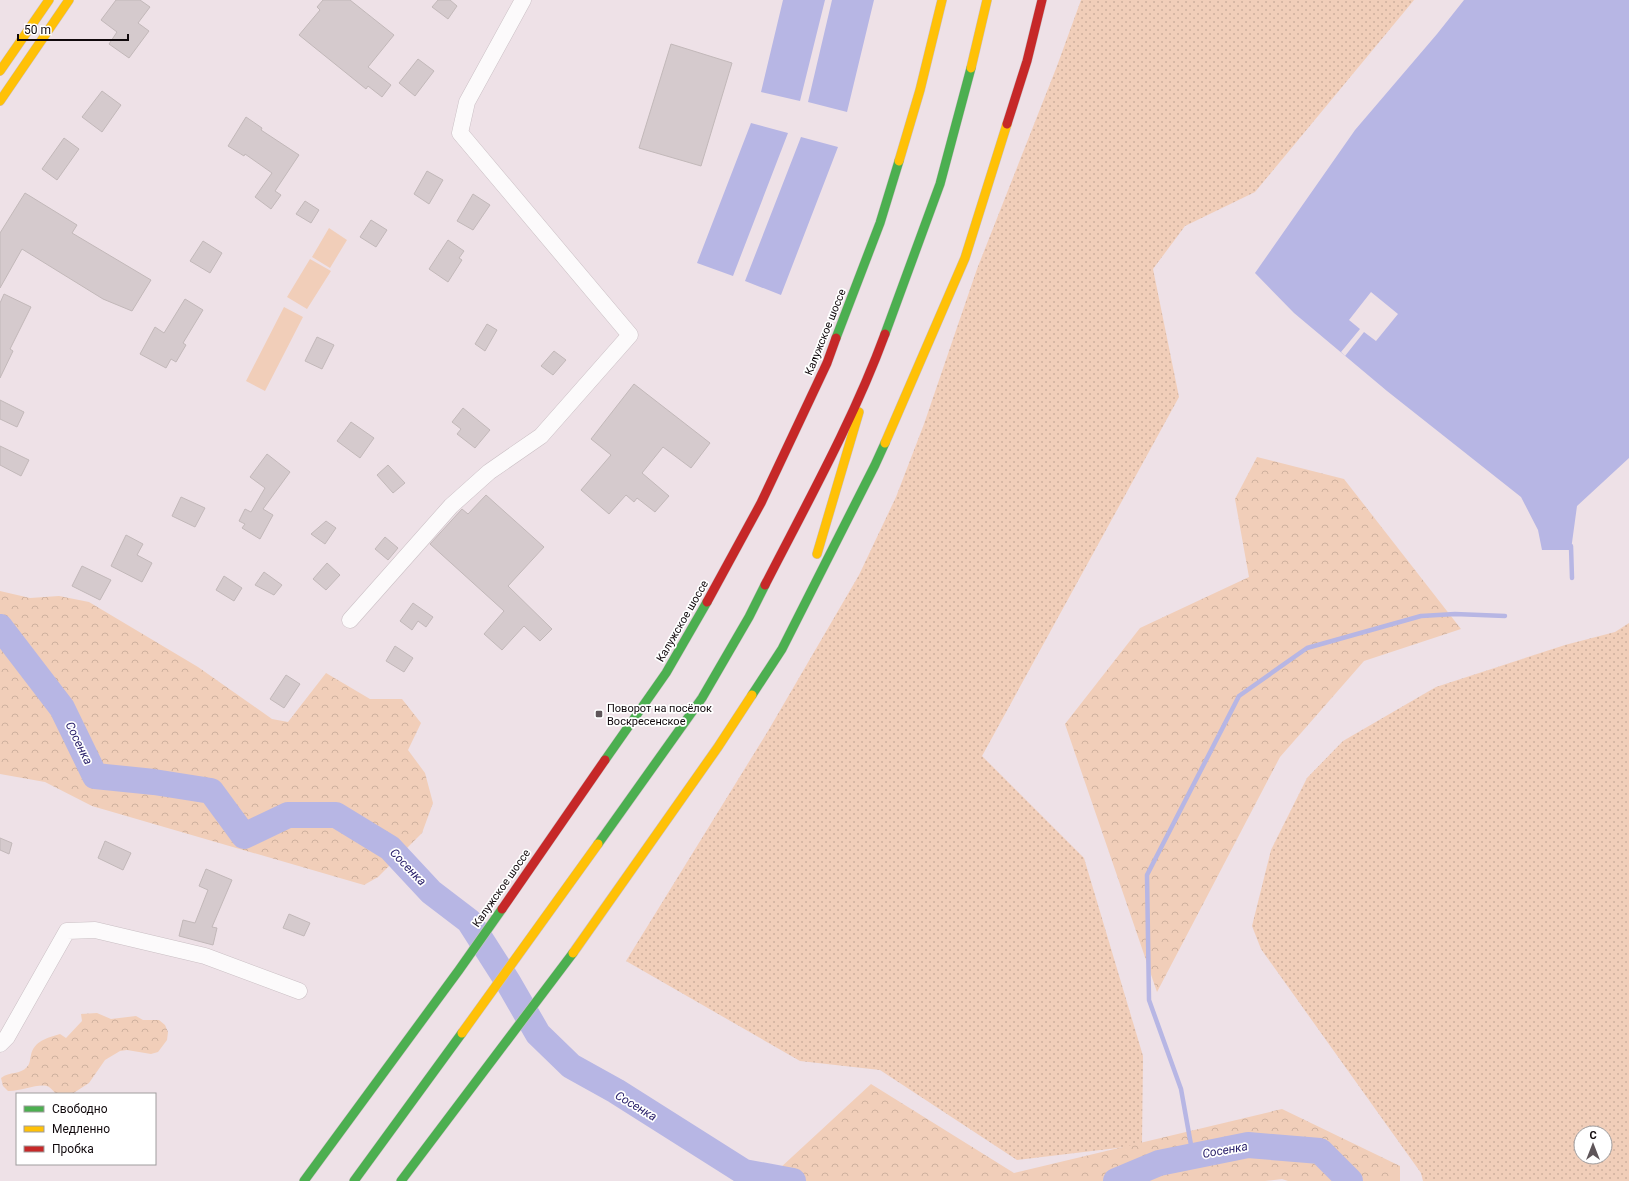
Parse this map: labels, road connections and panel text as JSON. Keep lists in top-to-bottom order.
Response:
{
  "streets": {
    "main road": ["Калужское шоссе"]
  },
  "water": ["Сосенка"],
  "places": {
    "transit": ["Поворот на посёлок Воскресенское"]
  },
  "legend": ["Свободно", "Медленно", "Пробка"],
  "scale_bar": "50 m",
  "north": "top"
}
